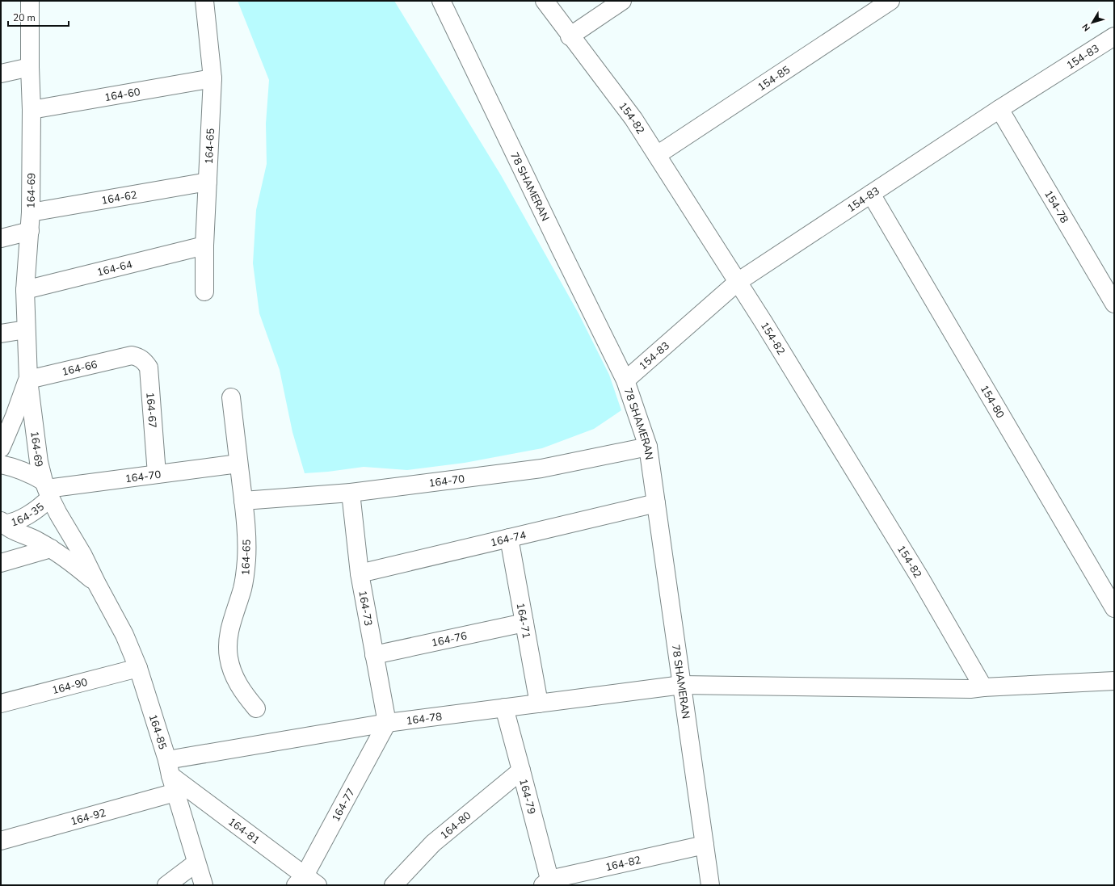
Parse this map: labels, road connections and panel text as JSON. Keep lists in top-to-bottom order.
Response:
{
  "streets": {
    "street": [
      "154-83",
      "154-85",
      "164-60",
      "154-82",
      "164-65",
      "78 SHAMERAN",
      "164-69",
      "164-62",
      "154-78",
      "164-64",
      "164-66",
      "154-80",
      "164-67",
      "164-70",
      "164-35",
      "164-74",
      "164-73",
      "164-71",
      "164-76",
      "164-90",
      "164-78",
      "164-85",
      "164-79",
      "164-77",
      "164-92",
      "164-80",
      "164-81",
      "164-82"
    ]
  },
  "crossings": [
    ["154-83", "154-82"],
    ["154-83", "78 SHAMERAN"],
    ["154-83", "154-78"],
    ["154-83", "154-80"],
    ["154-85", "154-82"],
    ["164-60", "164-65"],
    ["164-60", "164-69"],
    ["154-82", "164-78"],
    ["164-65", "164-62"],
    ["164-65", "164-64"],
    ["164-65", "164-70"],
    ["78 SHAMERAN", "164-70"],
    ["78 SHAMERAN", "164-74"],
    ["78 SHAMERAN", "164-78"],
    ["78 SHAMERAN", "164-82"],
    ["164-69", "164-62"],
    ["164-69", "164-64"],
    ["164-69", "164-66"],
    ["164-69", "164-70"],
    ["164-69", "164-35"],
    ["164-69", "164-85"],
    ["164-66", "164-67"],
    ["164-67", "164-70"],
    ["164-70", "164-35"],
    ["164-70", "164-73"],
    ["164-70", "164-85"],
    ["164-35", "164-85"],
    ["164-74", "164-73"],
    ["164-74", "164-71"],
    ["164-73", "164-76"],
    ["164-73", "164-78"],
    ["164-73", "164-77"],
    ["164-71", "164-76"],
    ["164-71", "164-78"],
    ["164-90", "164-85"],
    ["164-78", "164-85"],
    ["164-78", "164-79"],
    ["164-78", "164-77"],
    ["164-78", "164-81"],
    ["164-85", "164-92"],
    ["164-85", "164-81"],
    ["164-79", "164-80"],
    ["164-79", "164-82"],
    ["164-77", "164-81"]
  ],
  "scale_bar": "20 m",
  "north": "bottom left"
}
